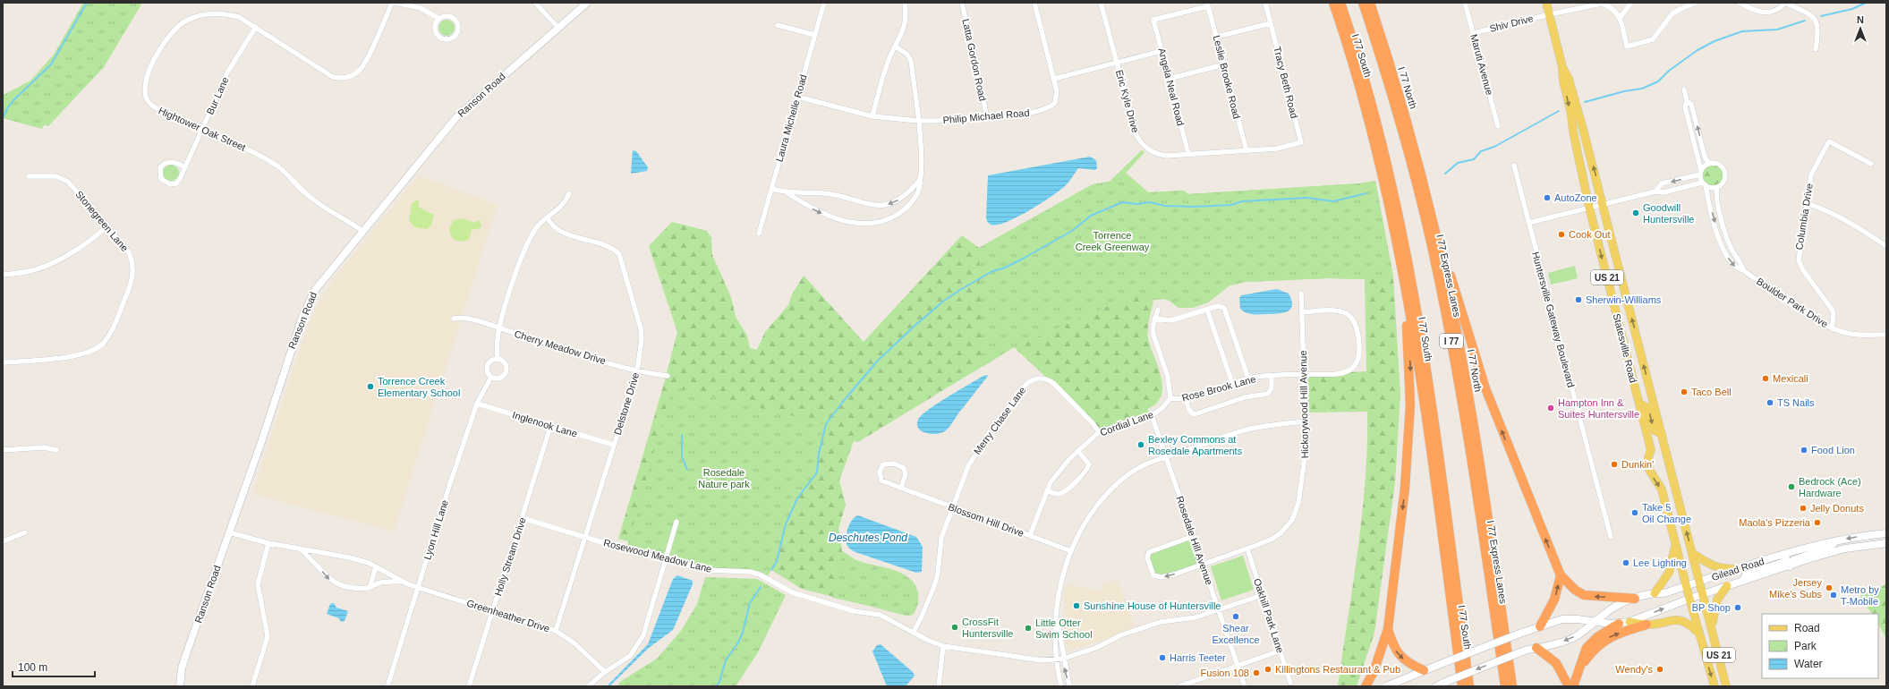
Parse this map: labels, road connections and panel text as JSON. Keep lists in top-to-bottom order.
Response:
{
  "streets": {
    "highway": [
      "I 77 South",
      "I 77 North",
      "I 77 Express Lanes",
      "I 77"
    ],
    "main road": [
      "Ranson Road",
      "US 21",
      "Statesville Road",
      "Gilead Road"
    ],
    "street": [
      "Shiv Drive",
      "Latta Gordon Road",
      "Maruti Avenue",
      "Leslie Brooke Road",
      "Tracy Beth Road",
      "Angela Neal Road",
      "Bur Lane",
      "Eric Kyle Drive",
      "Philip Michael Road",
      "Laura Michelle Road",
      "Hightower Oak Street",
      "Columbia Drive",
      "Stonegreen Lane",
      "Boulder Park Drive",
      "Huntersville Gateway Boulevard",
      "Cherry Meadow Drive",
      "Rose Brook Lane",
      "Delstone Drive",
      "Hickorywood Hill Avenue",
      "Merry Chase Lane",
      "Cordial Lane",
      "Inglenook Lane",
      "Blossom Hill Drive",
      "Lyon Hill Lane",
      "Rosedale Hill Avenue",
      "Rosewood Meadow Lane",
      "Holly Stream Drive",
      "Greenheather Drive",
      "Oakhill Park Lane"
    ]
  },
  "crossings": [
    ["Shiv Drive", "Maruti Avenue"],
    ["Shiv Drive", "Statesville Road"],
    ["Latta Gordon Road", "Philip Michael Road"],
    ["Leslie Brooke Road", "Angela Neal Road"],
    ["Leslie Brooke Road", "Eric Kyle Drive"],
    ["Tracy Beth Road", "Eric Kyle Drive"],
    ["Angela Neal Road", "Eric Kyle Drive"],
    ["Ranson Road", "Hightower Oak Street"],
    ["Ranson Road", "Greenheather Drive"],
    ["Bur Lane", "Hightower Oak Street"],
    ["Philip Michael Road", "Laura Michelle Road"],
    ["Columbia Drive", "Boulder Park Drive"],
    ["Cherry Meadow Drive", "Delstone Drive"],
    ["Statesville Road", "Gilead Road"],
    ["Rose Brook Lane", "Hickorywood Hill Avenue"],
    ["Rose Brook Lane", "Cordial Lane"],
    ["Delstone Drive", "Inglenook Lane"],
    ["Delstone Drive", "Rosewood Meadow Lane"],
    ["Delstone Drive", "Greenheather Drive"],
    ["Hickorywood Hill Avenue", "Rosedale Hill Avenue"],
    ["Hickorywood Hill Avenue", "Oakhill Park Lane"],
    ["Merry Chase Lane", "Cordial Lane"],
    ["Merry Chase Lane", "Blossom Hill Drive"],
    ["Cordial Lane", "Blossom Hill Drive"],
    ["Cordial Lane", "Rosedale Hill Avenue"],
    ["Inglenook Lane", "Lyon Hill Lane"],
    ["Inglenook Lane", "Holly Stream Drive"],
    ["Lyon Hill Lane", "Greenheather Drive"],
    ["Rosedale Hill Avenue", "Rosewood Meadow Lane"],
    ["Rosewood Meadow Lane", "Holly Stream Drive"],
    ["Rosewood Meadow Lane", "Oakhill Park Lane"],
    ["Holly Stream Drive", "Greenheather Drive"]
  ],
  "water": ["Deschutes Pond"],
  "parks": ["Torrence Creek Greenway", "Rosedale Nature park"],
  "places": [
    "AutoZone",
    "Goodwill Huntersville",
    "Cook Out",
    "Sherwin-Williams",
    "Mexicali",
    "Torrence Creek Elementary School",
    "Taco Bell",
    "TS Nails",
    "Hampton Inn & Suites Huntersville",
    "Bexley Commons at Rosedale Apartments",
    "Food Lion",
    "Dunkin'",
    "Bedrock (Ace) Hardware",
    "Jelly Donuts",
    "Take 5 Oil Change",
    "Maola's Pizzeria",
    "Lee Lighting",
    "Jersey Mike's Subs",
    "Metro by T-Mobile",
    "Sunshine House of Huntersville",
    "BP Shop",
    "Shear Excellence",
    "CrossFit Huntersville",
    "Little Otter Swim School",
    "Harris Teeter",
    "Killingtons Restaurant & Pub",
    "Wendy's",
    "Fusion 108"
  ],
  "legend": ["Road", "Park", "Water"],
  "scale_bar": "100 m",
  "north": "top"
}
